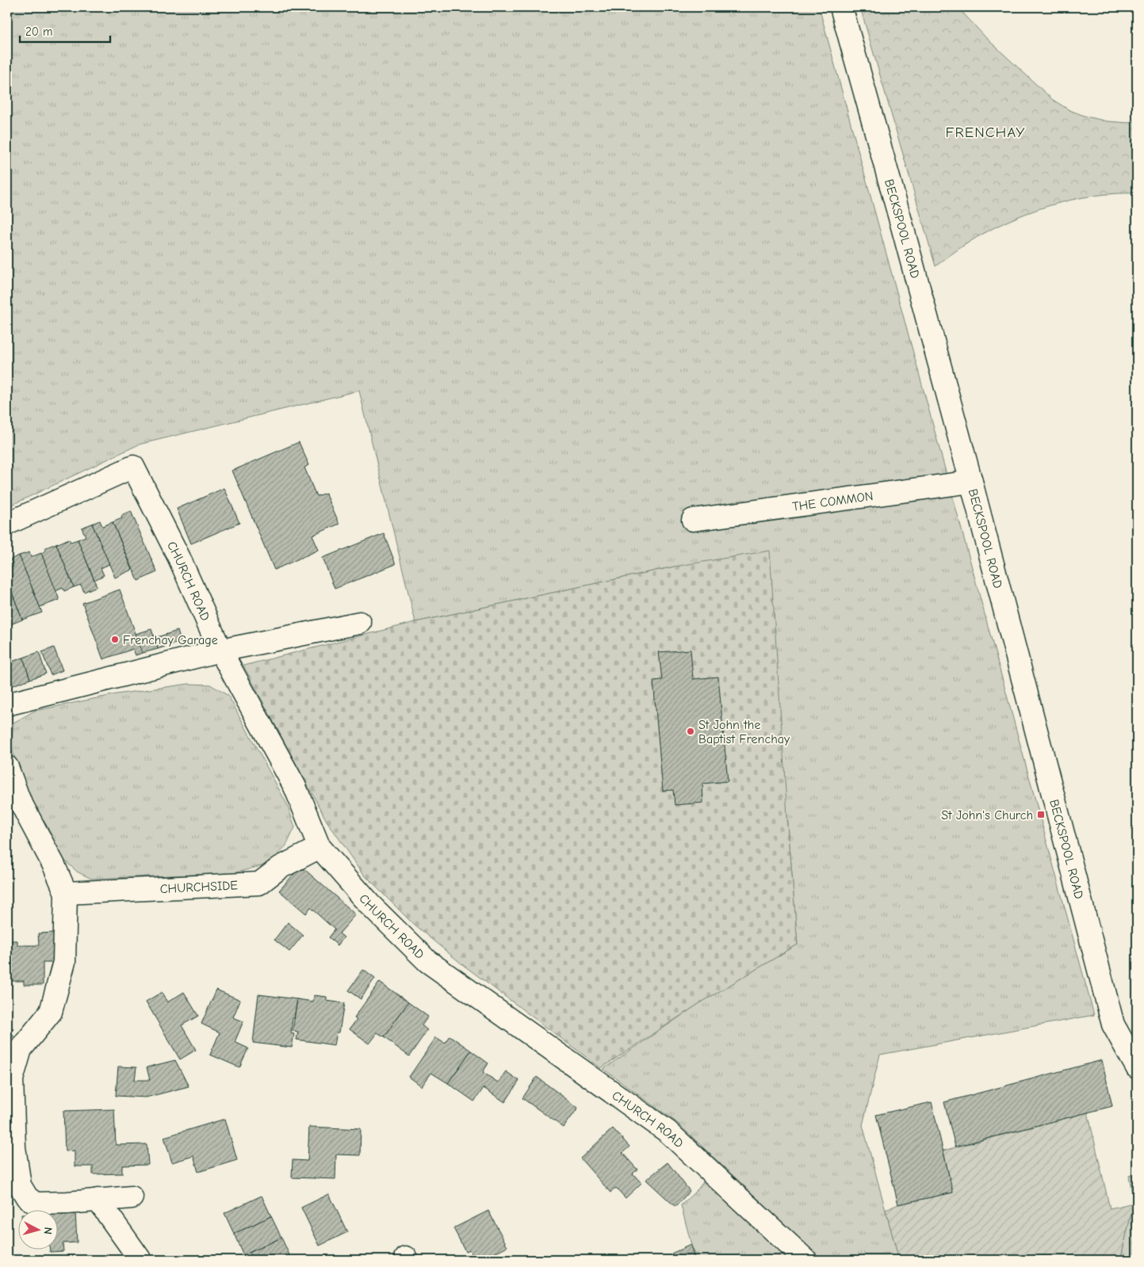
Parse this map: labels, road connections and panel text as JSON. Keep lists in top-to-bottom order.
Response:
{
  "streets": {
    "street": [
      "BECKSPOOL ROAD",
      "THE COMMON",
      "CHURCH ROAD",
      "CHURCHSIDE"
    ]
  },
  "crossings": [
    ["BECKSPOOL ROAD", "THE COMMON"],
    ["CHURCH ROAD", "CHURCHSIDE"]
  ],
  "districts": ["FRENCHAY"],
  "places": {
    "other": ["Frenchay Garage", "St John the Baptist Frenchay"],
    "transit": ["St John's Church"]
  },
  "scale_bar": "20 m",
  "north": "right"
}
